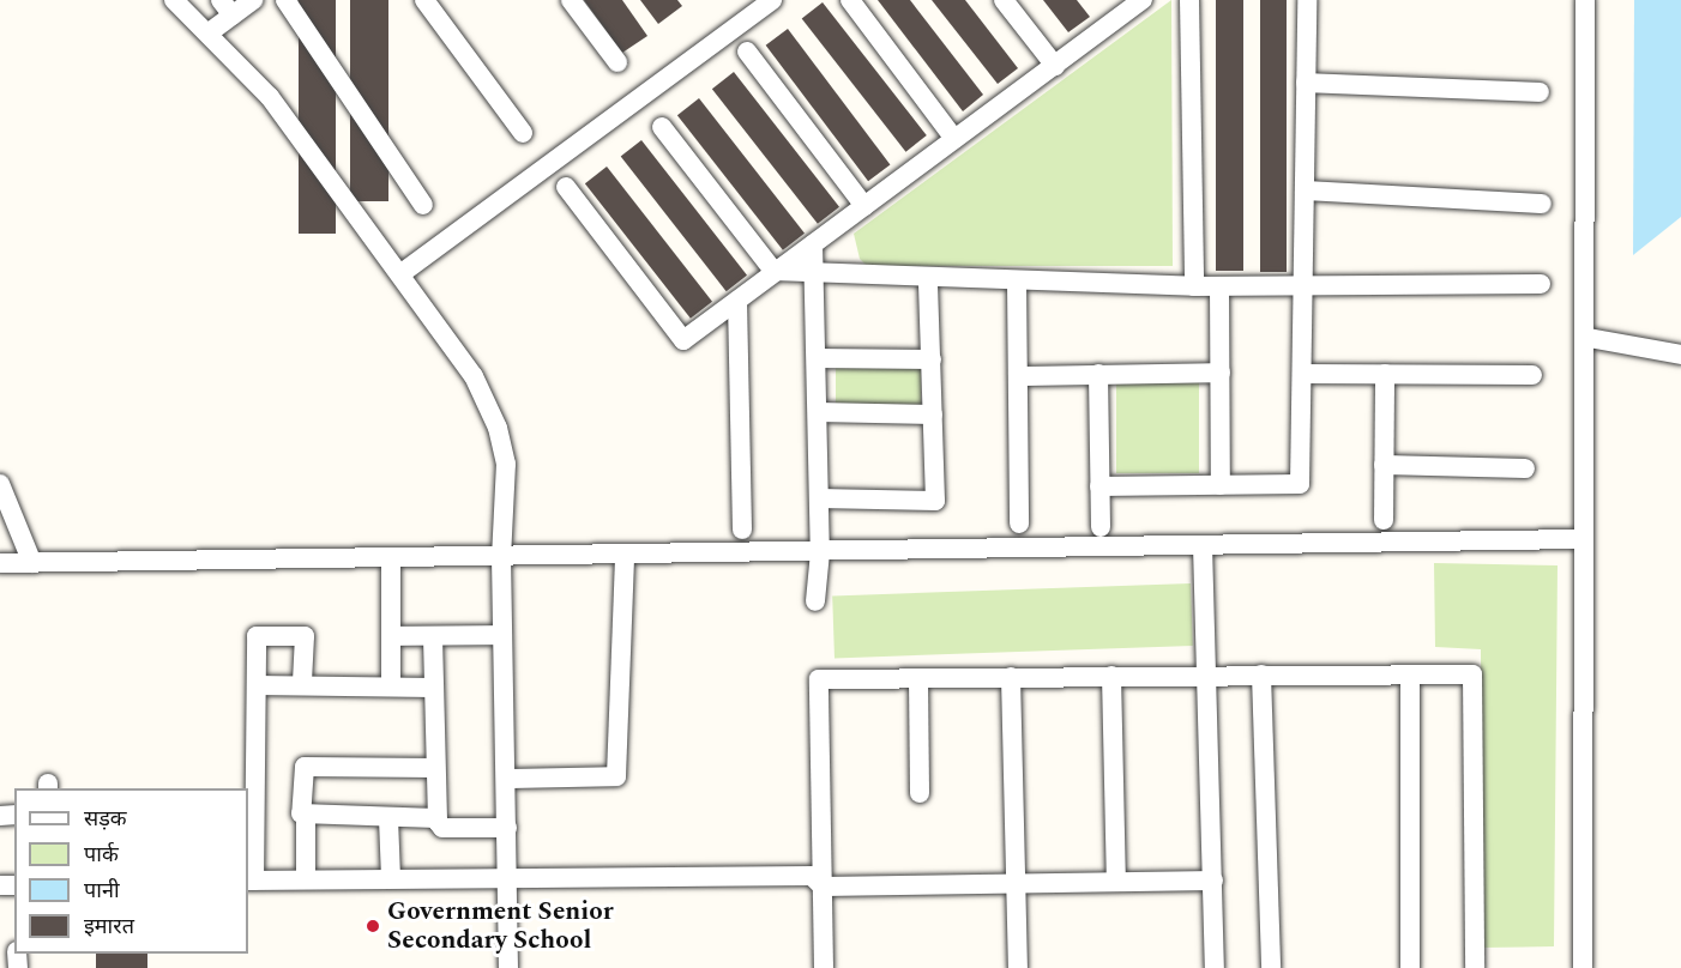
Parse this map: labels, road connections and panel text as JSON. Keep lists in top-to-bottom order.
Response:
{
  "places": ["Government Senior Secondary School"],
  "legend": [
    "सड़क",
    "पार्क",
    "पानी",
    "इमारत"
  ]
}
